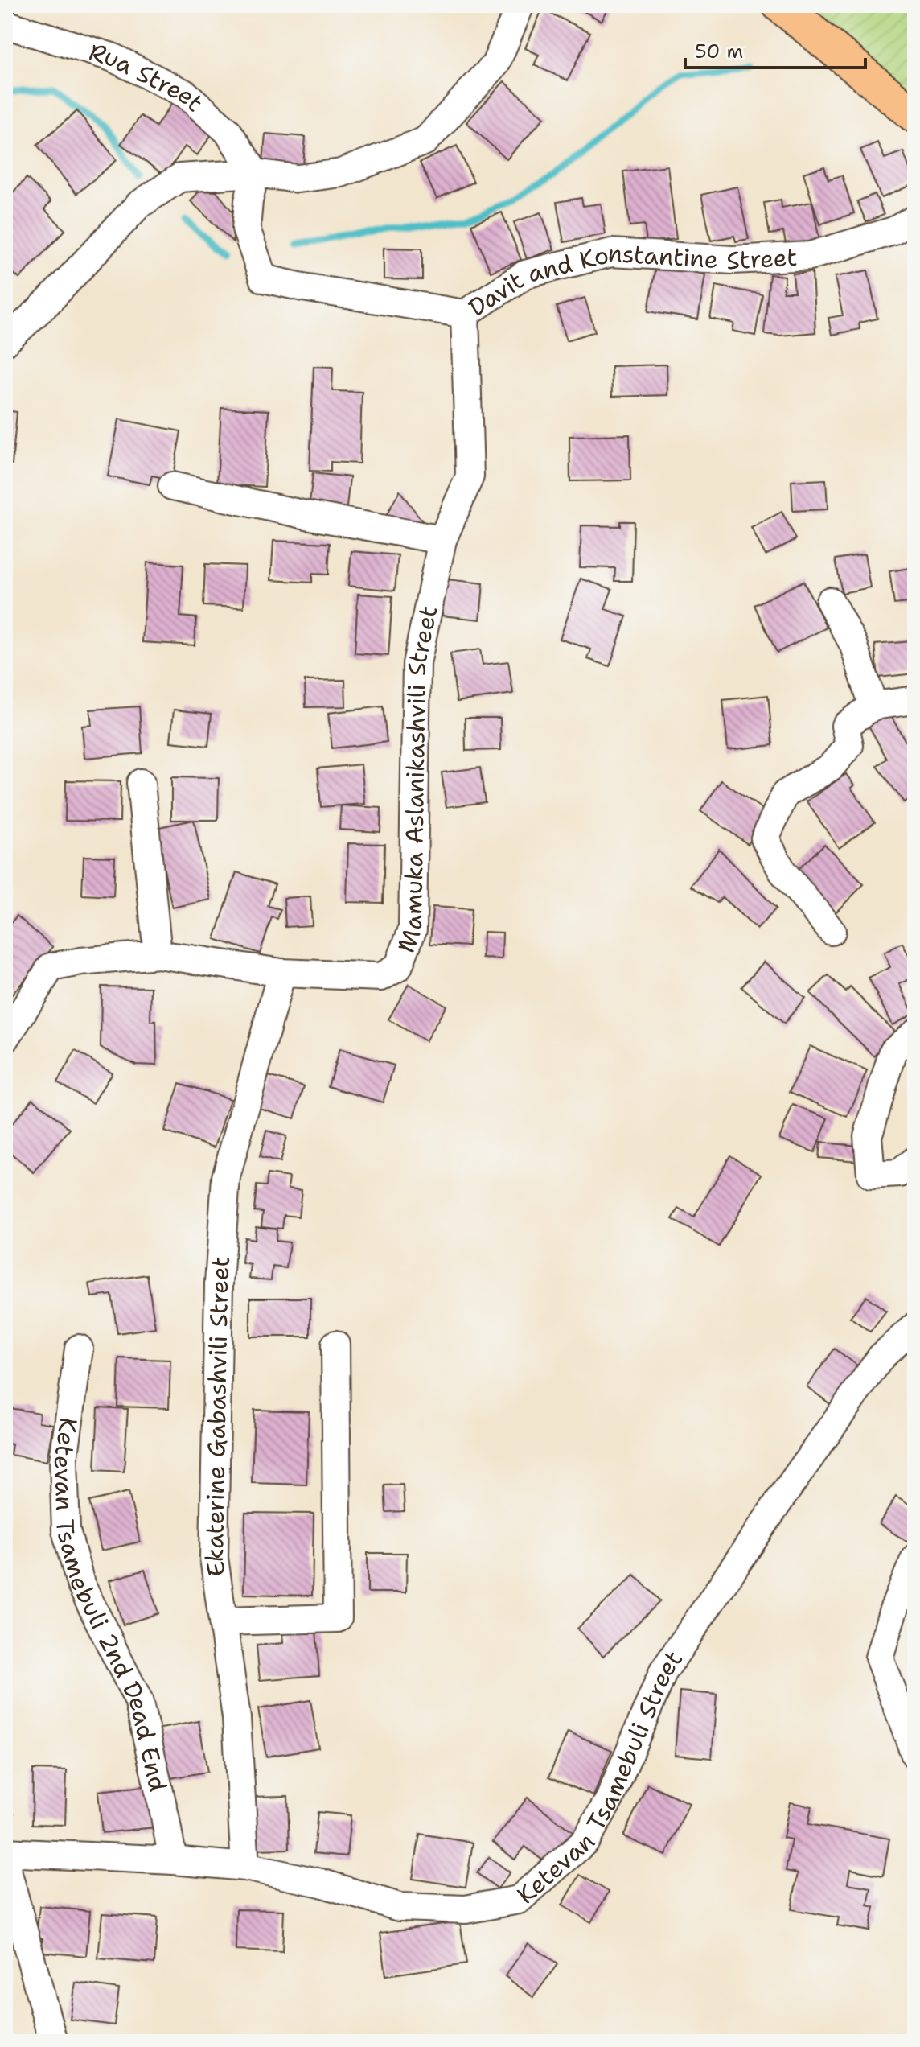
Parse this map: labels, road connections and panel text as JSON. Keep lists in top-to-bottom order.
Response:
{
  "streets": {
    "street": [
      "Rua Street",
      "Davit and Konstantine Street",
      "Mamuka Aslanikashvili Street",
      "Ekaterine Gabashvili Street",
      "Ketevan Tsamebuli 2nd Dead End",
      "Ketevan Tsamebuli Street"
    ]
  },
  "crossings": [
    ["Rua Street", "Davit and Konstantine Street"],
    ["Davit and Konstantine Street", "Mamuka Aslanikashvili Street"],
    ["Mamuka Aslanikashvili Street", "Ekaterine Gabashvili Street"],
    ["Ekaterine Gabashvili Street", "Ketevan Tsamebuli Street"],
    ["Ketevan Tsamebuli 2nd Dead End", "Ketevan Tsamebuli Street"]
  ],
  "scale_bar": "50 m"
}
